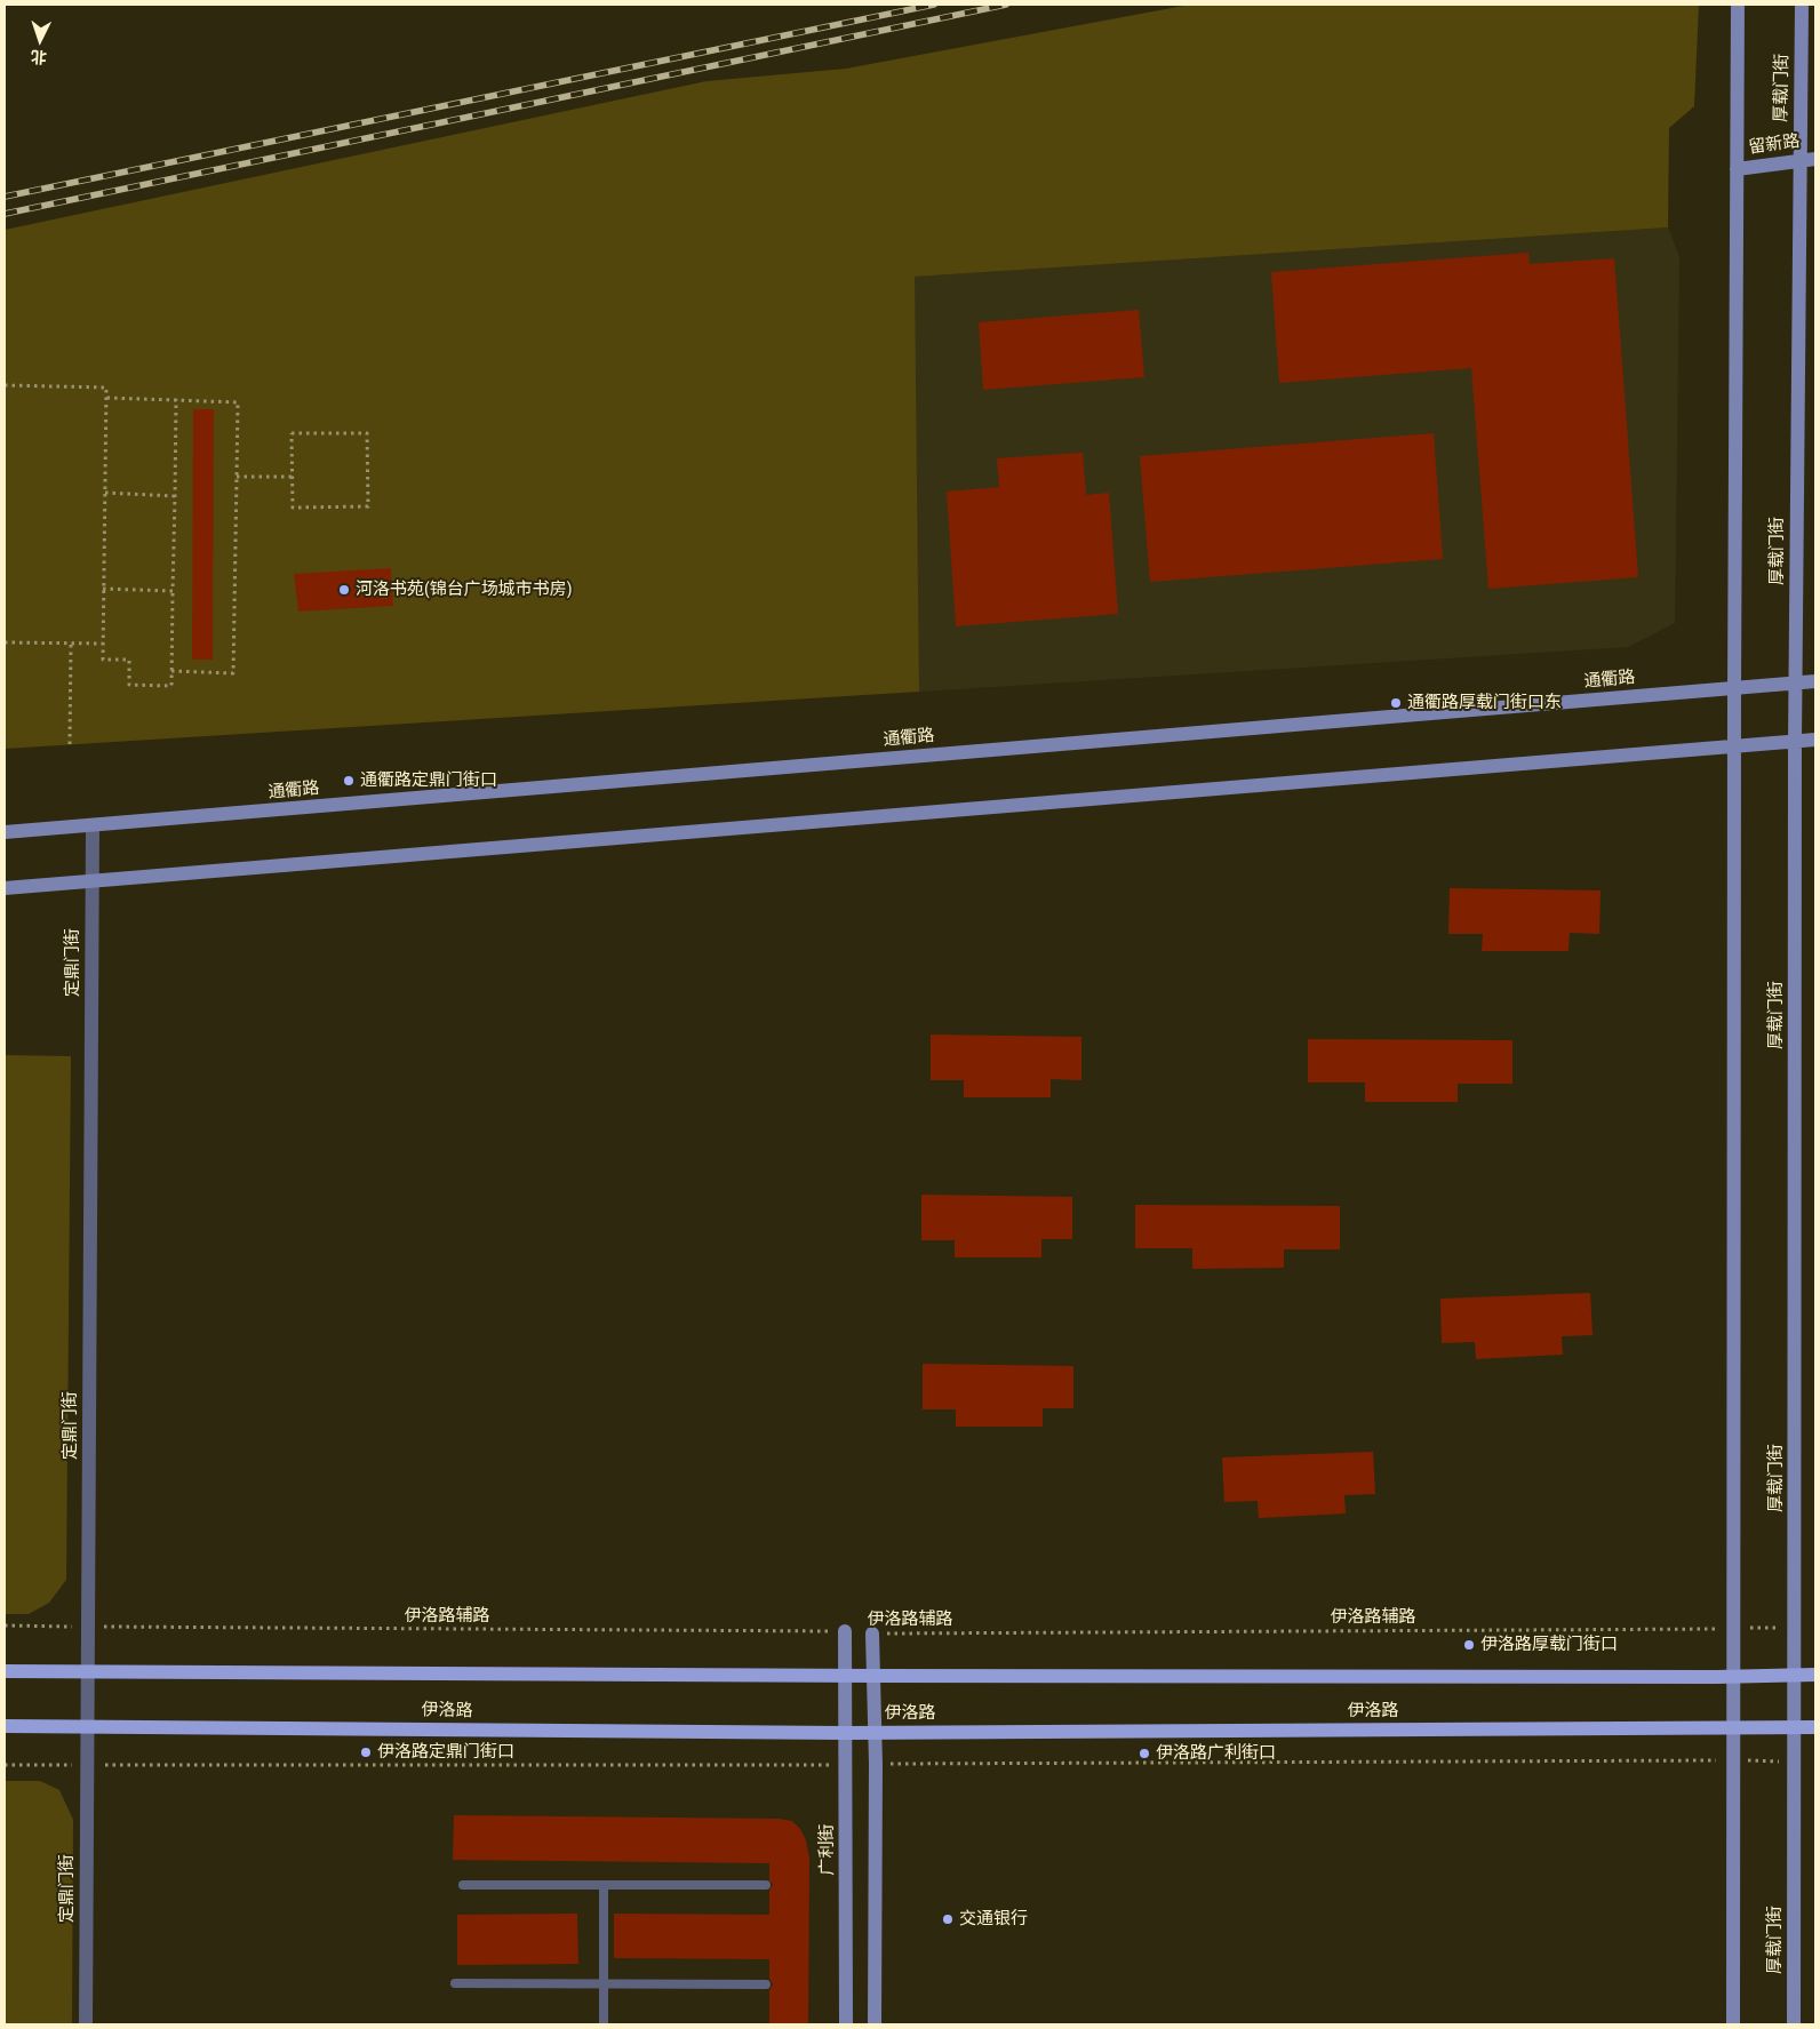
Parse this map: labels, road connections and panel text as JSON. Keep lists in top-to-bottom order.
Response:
{
  "streets": {
    "main road": ["伊洛路"],
    "street": [
      "厚载门街",
      "留新路",
      "通衢路",
      "定鼎门街",
      "广利街"
    ],
    "path": ["伊洛路辅路"]
  },
  "crossings": [
    ["厚载门街", "留新路"],
    ["厚载门街", "通衢路"],
    ["厚载门街", "伊洛路辅路"],
    ["厚载门街", "伊洛路"],
    ["通衢路", "定鼎门街"],
    ["定鼎门街", "伊洛路辅路"],
    ["定鼎门街", "伊洛路"],
    ["伊洛路辅路", "广利街"],
    ["伊洛路", "广利街"]
  ],
  "places": [
    "河洛书苑(锦台广场城市书房)",
    "通衢路厚载门街口东",
    "通衢路定鼎门街口",
    "伊洛路厚载门街口",
    "伊洛路定鼎门街口",
    "伊洛路广利街口",
    "交通银行"
  ],
  "north": "bottom"
}
